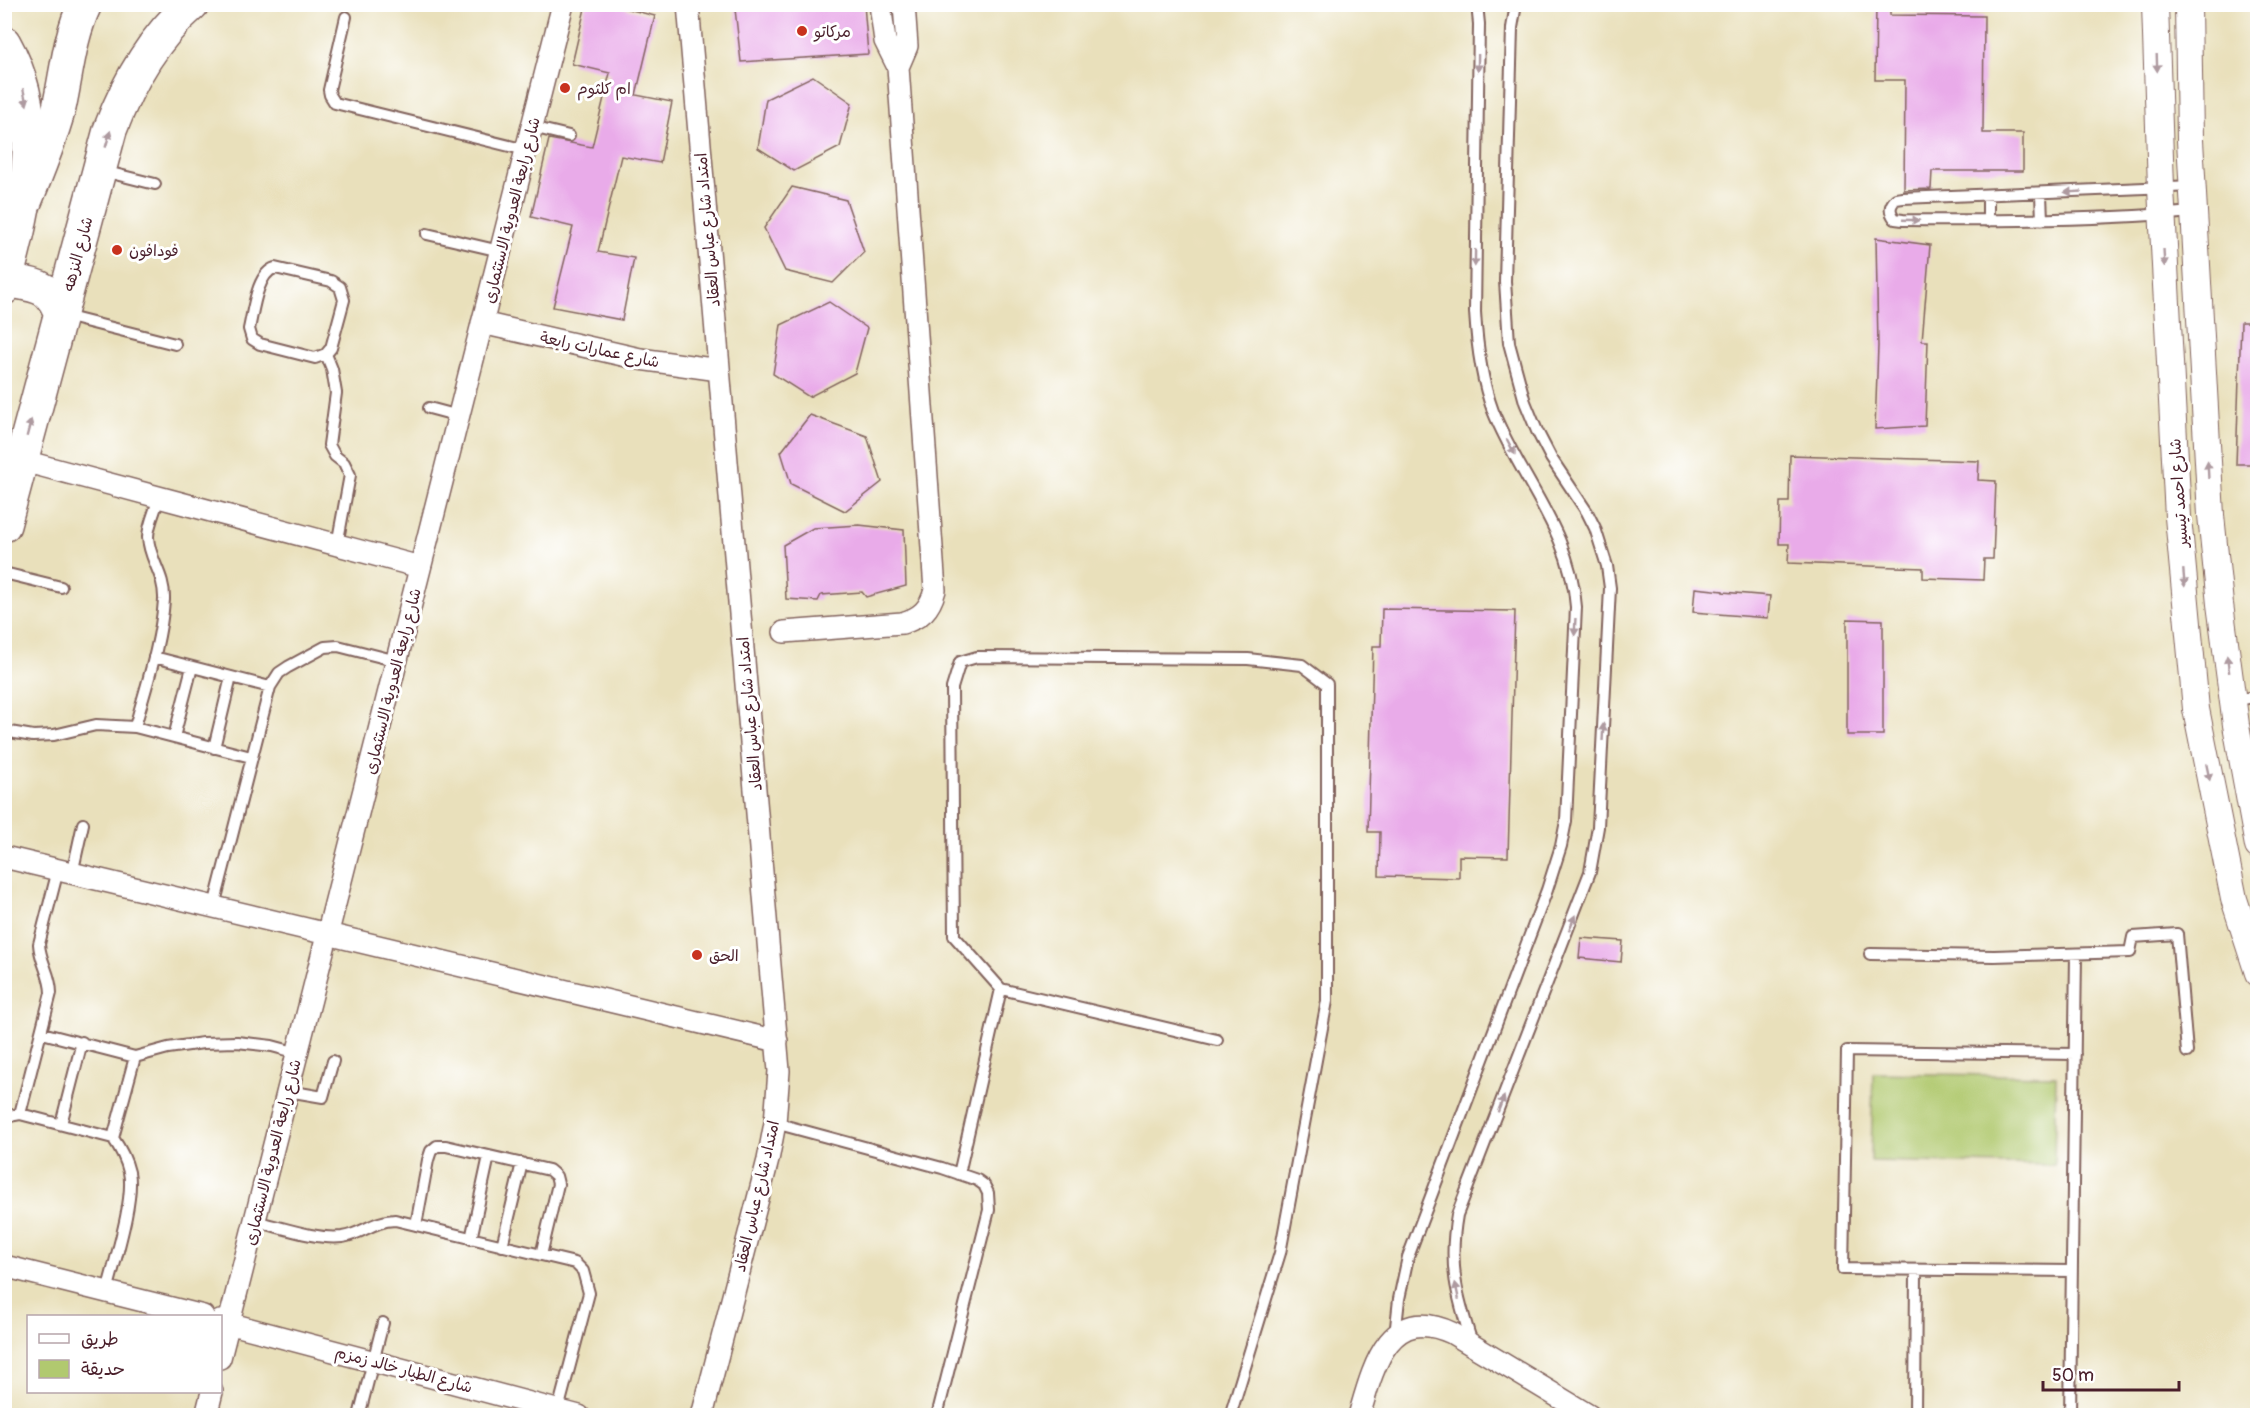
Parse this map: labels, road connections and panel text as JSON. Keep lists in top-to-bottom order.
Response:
{
  "streets": {
    "main road": ["شارع النزهه"],
    "street": [
      "شارع رابعة العدوية الاستثمارى",
      "امتداد شارع عباس العقاد",
      "شارع عمارات رابعة",
      "شارع احمد تيسير",
      "شارع الطيار خالد زمزم"
    ]
  },
  "crossings": [
    ["شارع رابعة العدوية الاستثمارى", "شارع عمارات رابعة"],
    ["شارع رابعة العدوية الاستثمارى", "شارع الطيار خالد زمزم"],
    ["امتداد شارع عباس العقاد", "شارع عمارات رابعة"]
  ],
  "places": [
    "مركاتو",
    "ام كلثوم",
    "فودافون",
    "الحق"
  ],
  "legend": ["طريق", "حديقة"],
  "scale_bar": "50 m"
}
